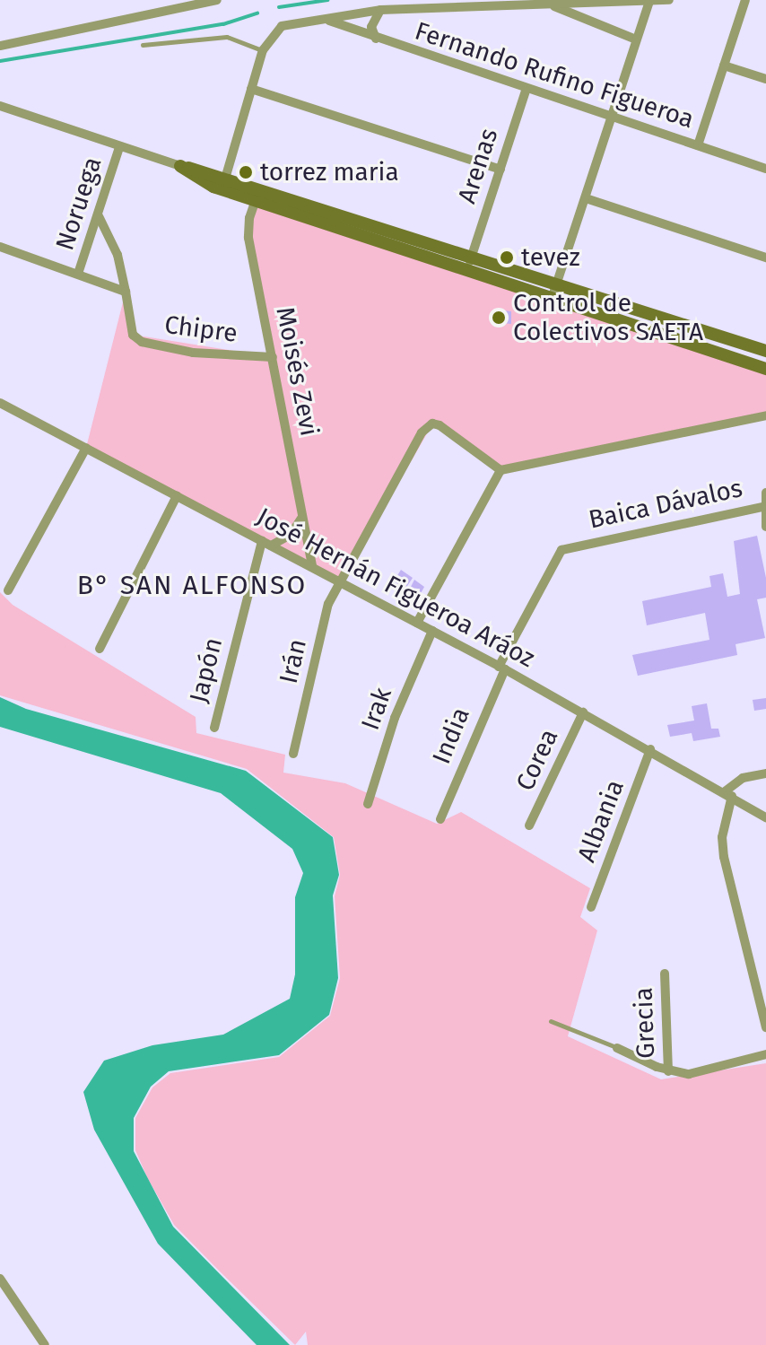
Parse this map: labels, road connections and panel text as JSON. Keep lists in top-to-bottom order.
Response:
{
  "streets": {
    "street": [
      "Fernando Rufino Figueroa",
      "Arenas",
      "Noruega",
      "Chipre",
      "Moisés Zevi",
      "Baica Dávalos",
      "José Hernán Figueroa Aráoz",
      "Irán",
      "Japón",
      "Irak",
      "India",
      "Corea",
      "Albania",
      "Grecia"
    ]
  },
  "crossings": [
    ["Fernando Rufino Figueroa", "Arenas"],
    ["Chipre", "Moisés Zevi"],
    ["Moisés Zevi", "José Hernán Figueroa Aráoz"],
    ["Baica Dávalos", "India"],
    ["José Hernán Figueroa Aráoz", "Irán"],
    ["José Hernán Figueroa Aráoz", "Japón"],
    ["José Hernán Figueroa Aráoz", "Irak"],
    ["José Hernán Figueroa Aráoz", "India"],
    ["José Hernán Figueroa Aráoz", "Corea"],
    ["José Hernán Figueroa Aráoz", "Albania"]
  ],
  "districts": ["B° SAN ALFONSO"],
  "places": ["torrez maria", "tevez", "Control de Colectivos SAETA"]
}
